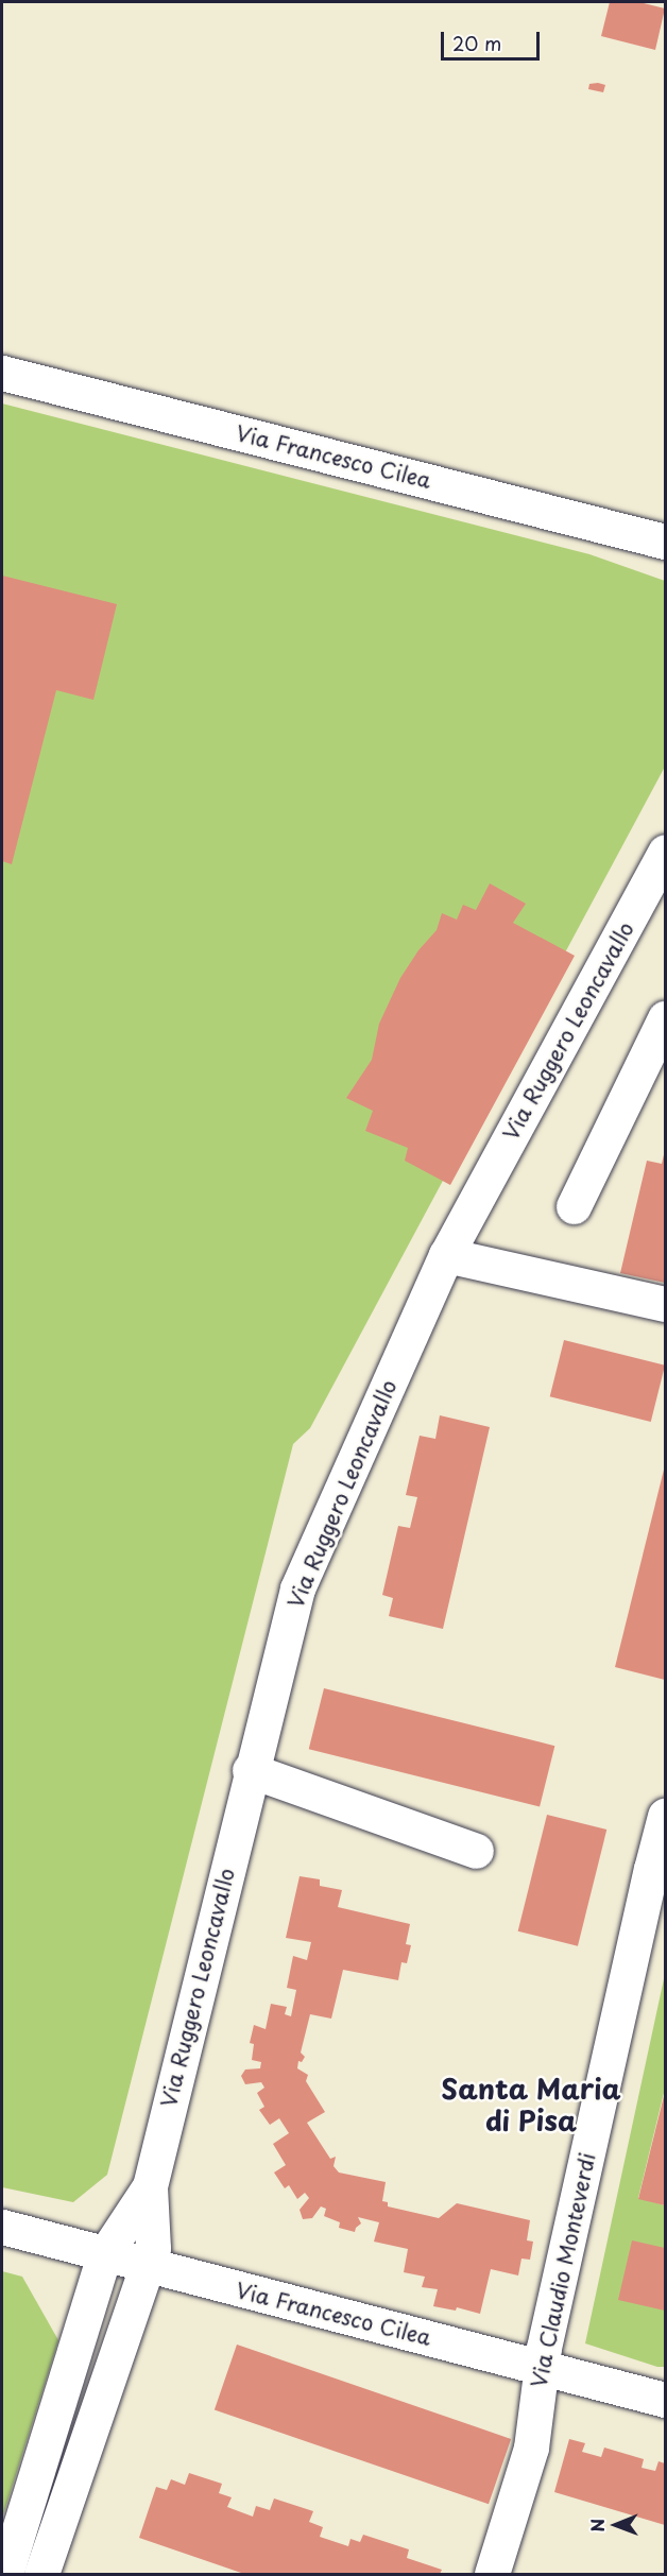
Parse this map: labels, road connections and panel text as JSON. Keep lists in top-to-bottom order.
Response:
{
  "streets": {
    "street": ["Via Francesco Cilea", "Via Ruggero Leoncavallo", "Via Claudio Monteverdi"]
  },
  "crossings": [
    ["Via Francesco Cilea", "Via Ruggero Leoncavallo"],
    ["Via Francesco Cilea", "Via Claudio Monteverdi"]
  ],
  "districts": ["Santa Maria di Pisa"],
  "scale_bar": "20 m",
  "north": "left"
}
